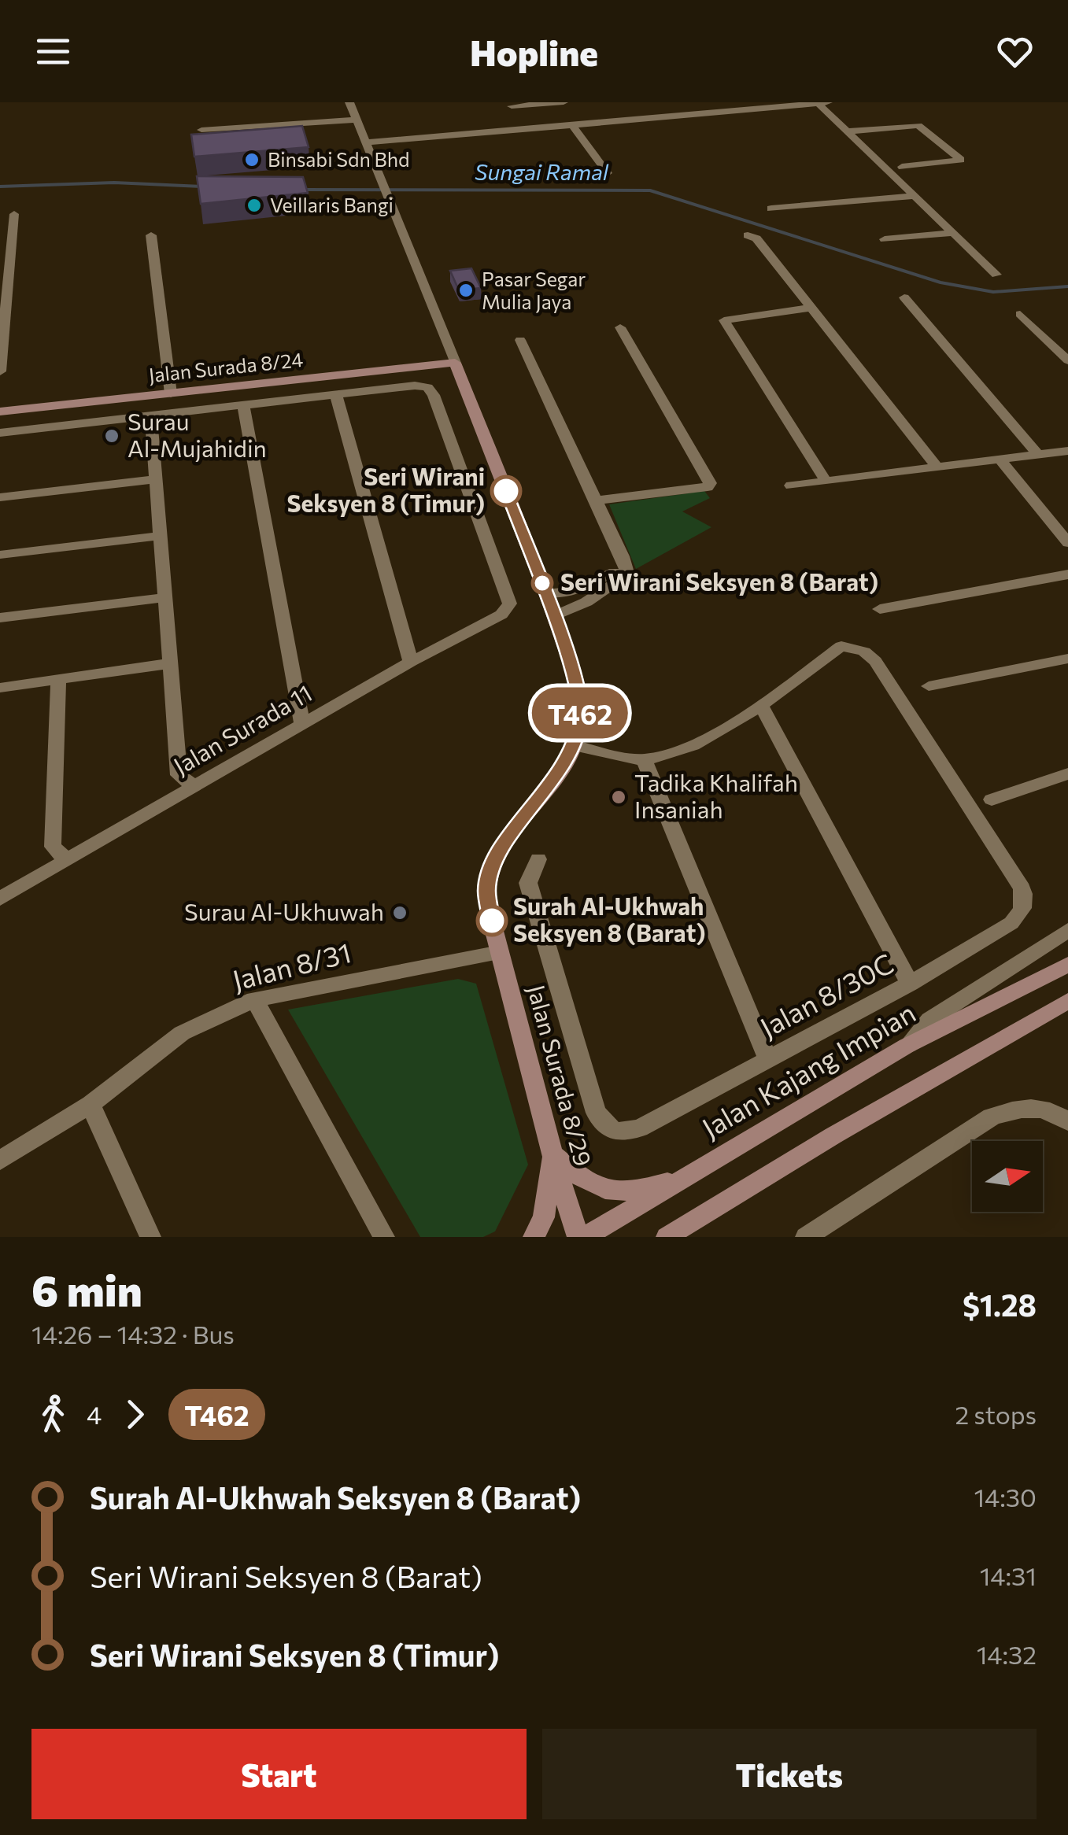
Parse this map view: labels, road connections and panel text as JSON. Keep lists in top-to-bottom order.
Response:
{
  "streets": {
    "street": [
      "Jalan Surada 8/24",
      "Jalan Surada 11",
      "Jalan 8/31",
      "Jalan 8/30C",
      "Jalan Kajang Impian",
      "Jalan Surada 8/29"
    ]
  },
  "crossings": [
    ["Jalan Surada 8/24", "Jalan Surada 8/29"],
    ["Jalan 8/31", "Jalan Surada 8/29"]
  ],
  "water": ["Sungai Ramal"],
  "places": [
    "Binsabi Sdn Bhd",
    "Veillaris Bangi",
    "Pasar Segar Mulia Jaya",
    "Surau Al-Mujahidin",
    "Seri Wirani Seksyen 8 (Timur)",
    "Seri Wirani Seksyen 8 (Barat)",
    "Tadika Khalifah Insaniah",
    "Surau Al-Ukhuwah",
    "Surah Al-Ukhwah Seksyen 8 (Barat)"
  ],
  "lines": ["bus line T462"],
  "north": "right",
  "page": {
    "header": "Hopline",
    "on_map": "T462",
    "heading": ["6 min", "14:26 – 14:32 · Bus", "$1.28"],
    "legs": ["4", "T462", "2 stops"],
    "list": [
      {
        "name": "Surah Al-Ukhwah Seksyen 8 (Barat)",
        "value": "14:30"
      },
      {
        "name": "Seri Wirani Seksyen 8 (Barat)",
        "value": "14:31"
      },
      {
        "name": "Seri Wirani Seksyen 8 (Timur)",
        "value": "14:32"
      }
    ],
    "buttons": ["Start", "Tickets"]
  }
}
